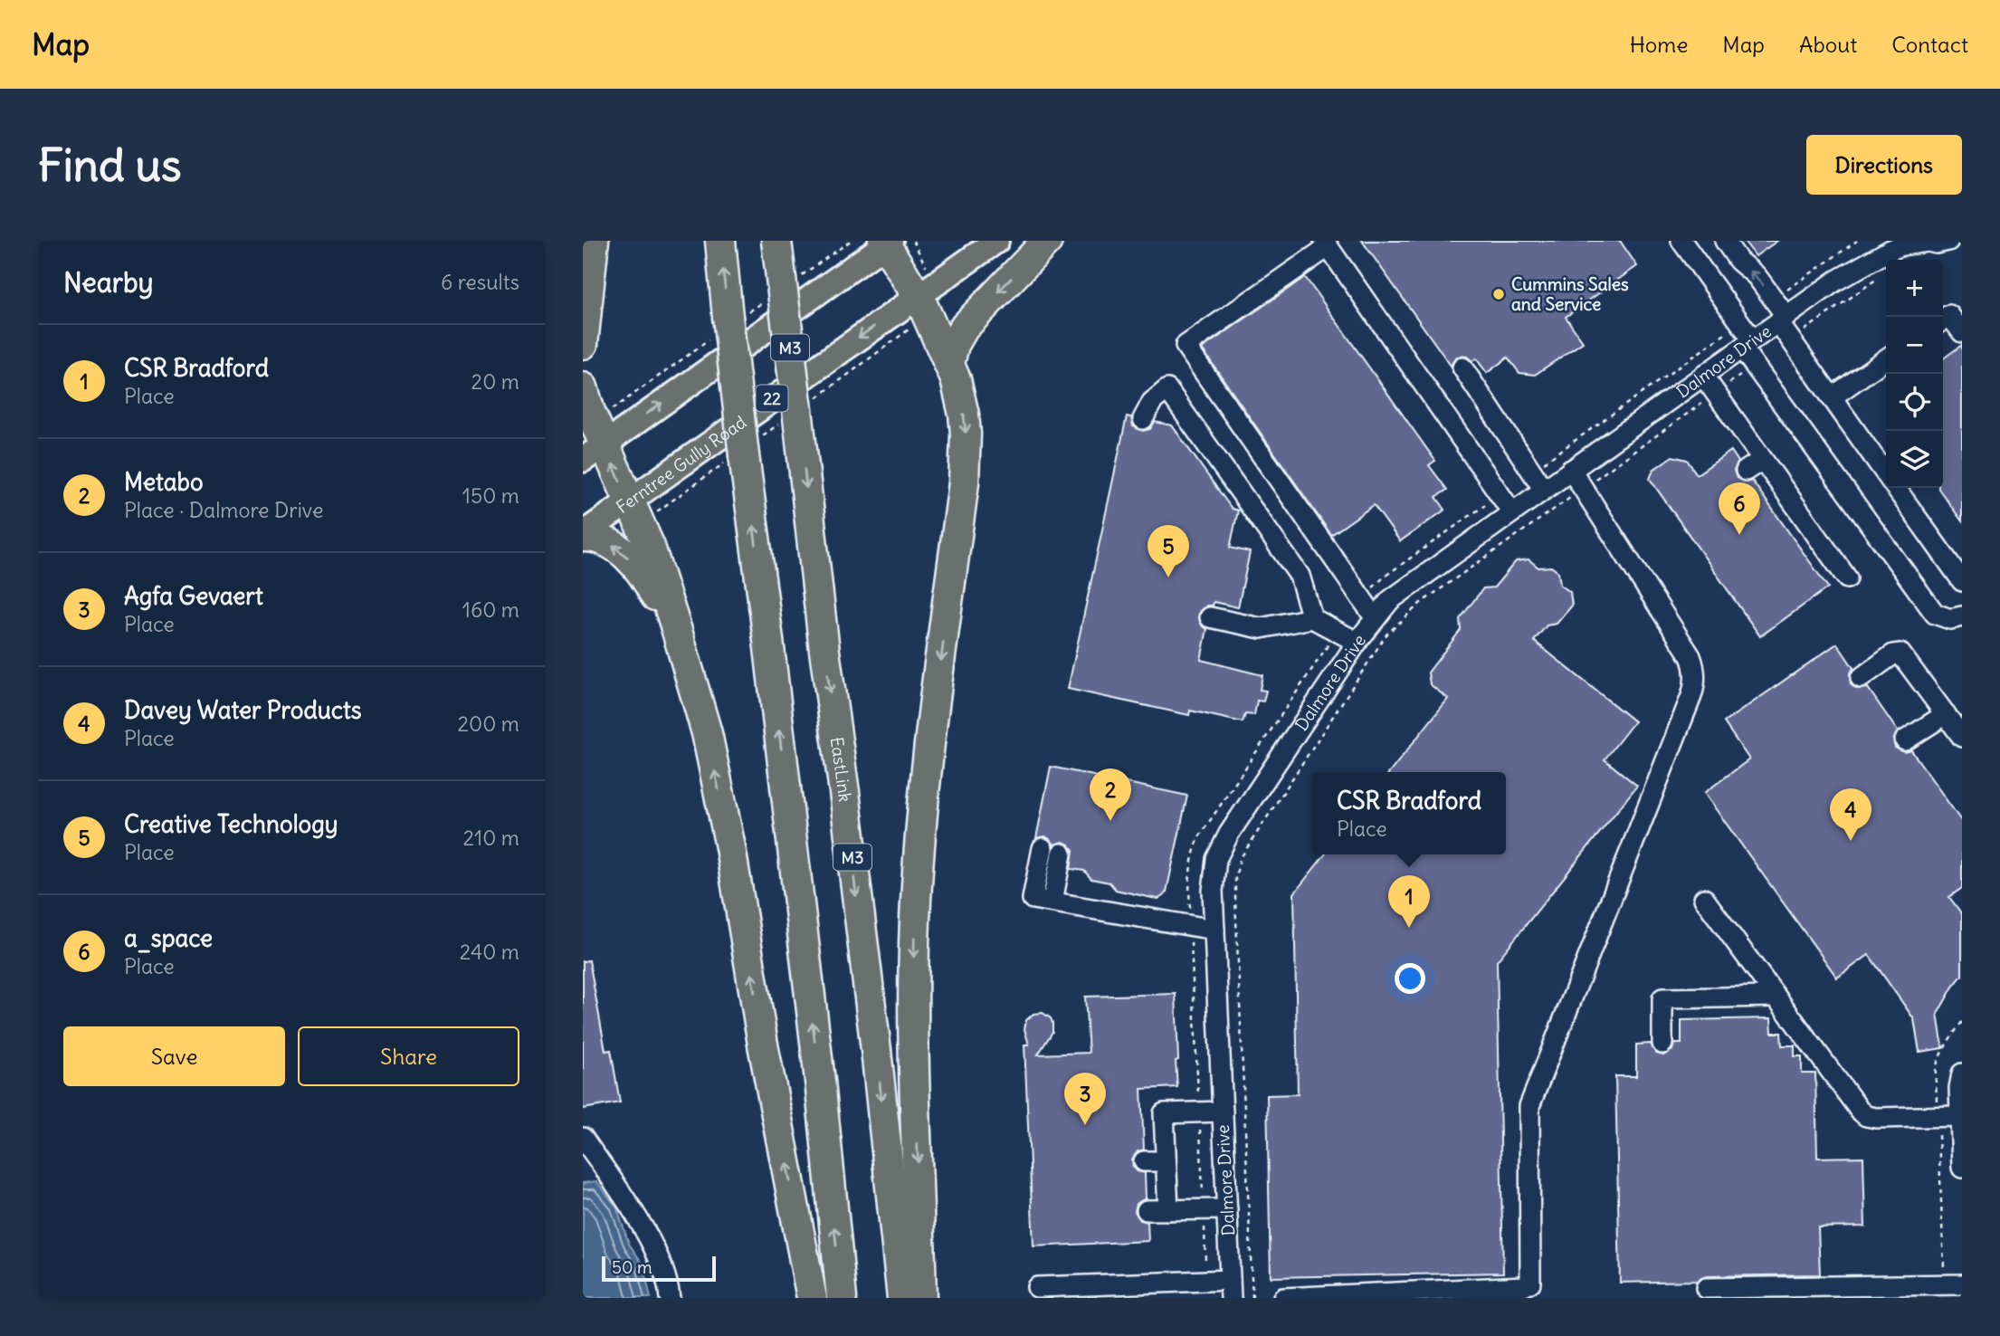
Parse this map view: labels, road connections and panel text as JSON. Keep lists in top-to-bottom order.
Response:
{
  "streets": {
    "highway": ["M3", "EastLink"],
    "main road": ["22", "Ferntree Gully Road"],
    "street": ["Dalmore Drive"]
  },
  "places": ["Cummins Sales and Service"],
  "scale_bar": "50 m",
  "page": {
    "header": "Map",
    "nav": [
      "Home",
      "Map",
      "About",
      "Contact"
    ],
    "buttons": [
      "Directions",
      ["Save", "Share"]
    ],
    "title": "Find us",
    "heading": ["Nearby", "6 results"],
    "map_buttons": ["+", "−"],
    "list": [
      {
        "mark": "1",
        "name": "CSR Bradford",
        "note": "Place",
        "value": "20 m"
      },
      {
        "mark": "2",
        "name": "Metabo",
        "note": "Place · Dalmore Drive",
        "value": "150 m"
      },
      {
        "mark": "3",
        "name": "Agfa Gevaert",
        "note": "Place",
        "value": "160 m"
      },
      {
        "mark": "4",
        "name": "Davey Water Products",
        "note": "Place",
        "value": "200 m"
      },
      {
        "mark": "5",
        "name": "Creative Technology",
        "note": "Place",
        "value": "210 m"
      },
      {
        "mark": "6",
        "name": "a_space",
        "note": "Place",
        "value": "240 m"
      }
    ],
    "pins": [
      "6",
      "5",
      "2",
      "4",
      "1",
      "3"
    ],
    "popup": ["CSR Bradford", "Place"],
    "scale": "50 m"
  }
}
